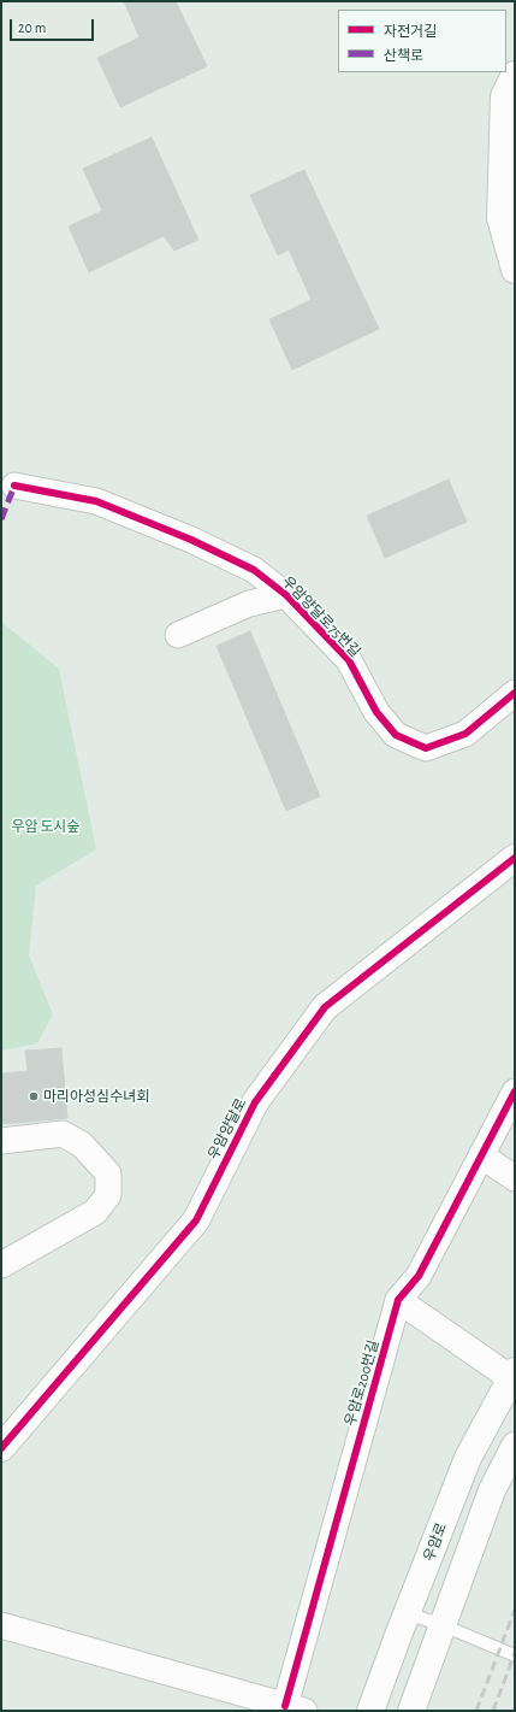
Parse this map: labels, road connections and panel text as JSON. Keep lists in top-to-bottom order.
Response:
{
  "streets": {
    "street": [
      "우암양달로75번길",
      "우암양달로",
      "우암로200번길",
      "우암로"
    ]
  },
  "crossings": [
    ["우암로200번길", "우암로"]
  ],
  "parks": ["우암 도시숲"],
  "places": ["마리아성심수녀회"],
  "legend": ["자전거길", "산책로"],
  "scale_bar": "20 m"
}
